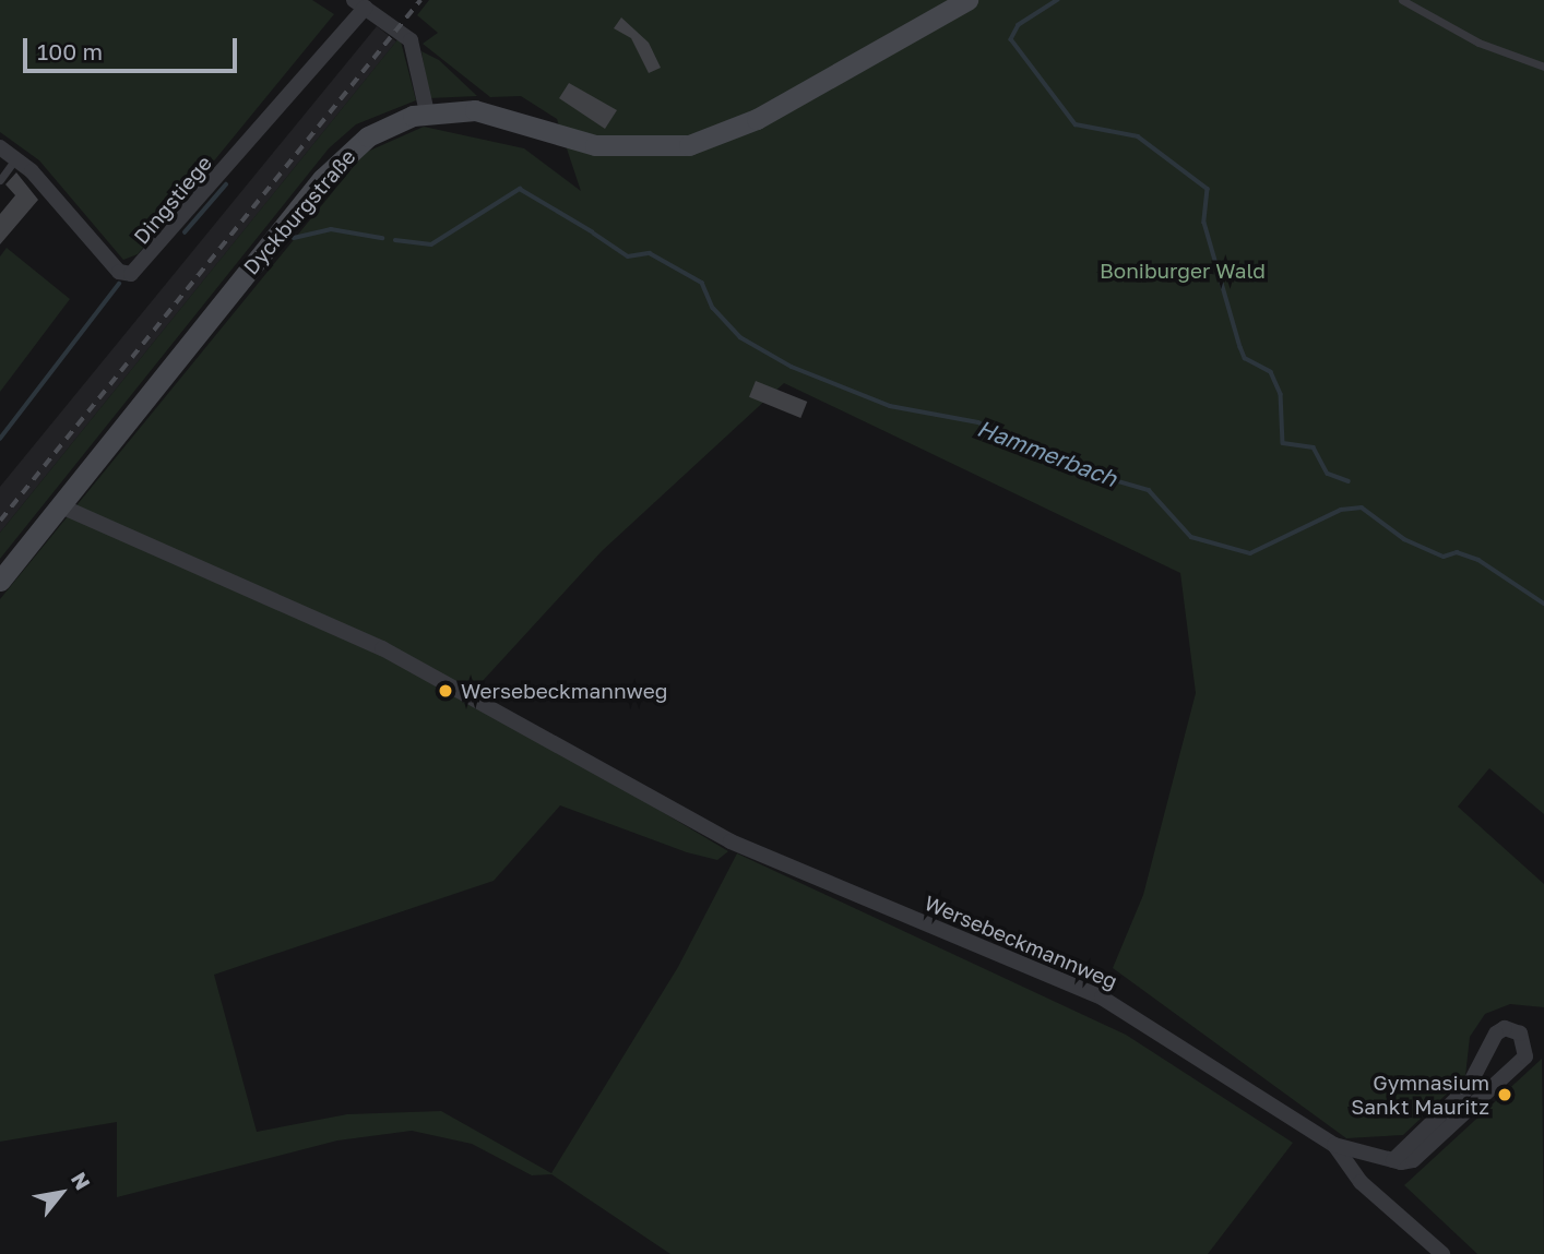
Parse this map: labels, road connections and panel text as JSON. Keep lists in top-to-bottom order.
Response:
{
  "streets": {
    "street": ["Dingstiege", "Dyckburgstraße", "Wersebeckmannweg"]
  },
  "crossings": [
    ["Dingstiege", "Dyckburgstraße"],
    ["Dyckburgstraße", "Wersebeckmannweg"]
  ],
  "water": ["Hammerbach"],
  "parks": ["Boniburger Wald"],
  "places": ["Wersebeckmannweg", "Gymnasium Sankt Mauritz"],
  "scale_bar": "100 m",
  "north": "top right"
}
